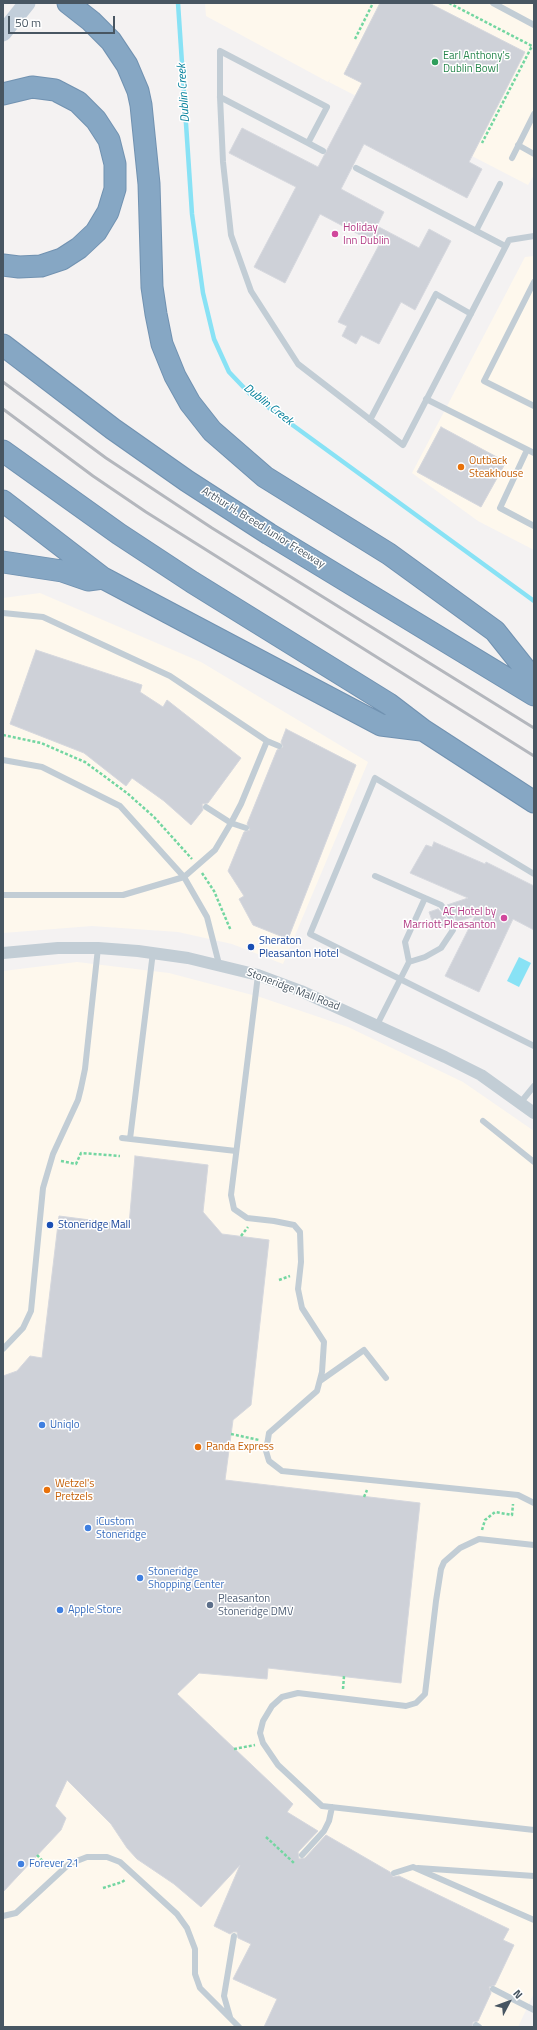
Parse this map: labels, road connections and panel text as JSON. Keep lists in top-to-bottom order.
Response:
{
  "streets": {
    "highway": ["Arthur H. Breed Junior Freeway"],
    "street": ["Stoneridge Mall Road"]
  },
  "water": ["Dublin Creek"],
  "places": [
    "Earl Anthony's Dublin Bowl",
    "Holiday Inn Dublin",
    "Outback Steakhouse",
    "AC Hotel by Marriott Pleasanton",
    "Sheraton Pleasanton Hotel",
    "Stoneridge Mall",
    "Uniqlo",
    "Panda Express",
    "Wetzel's Pretzels",
    "iCustom Stoneridge",
    "Stoneridge Shopping Center",
    "Pleasanton Stoneridge DMV",
    "Apple Store",
    "Forever 21"
  ],
  "scale_bar": "50 m",
  "north": "top right"
}
